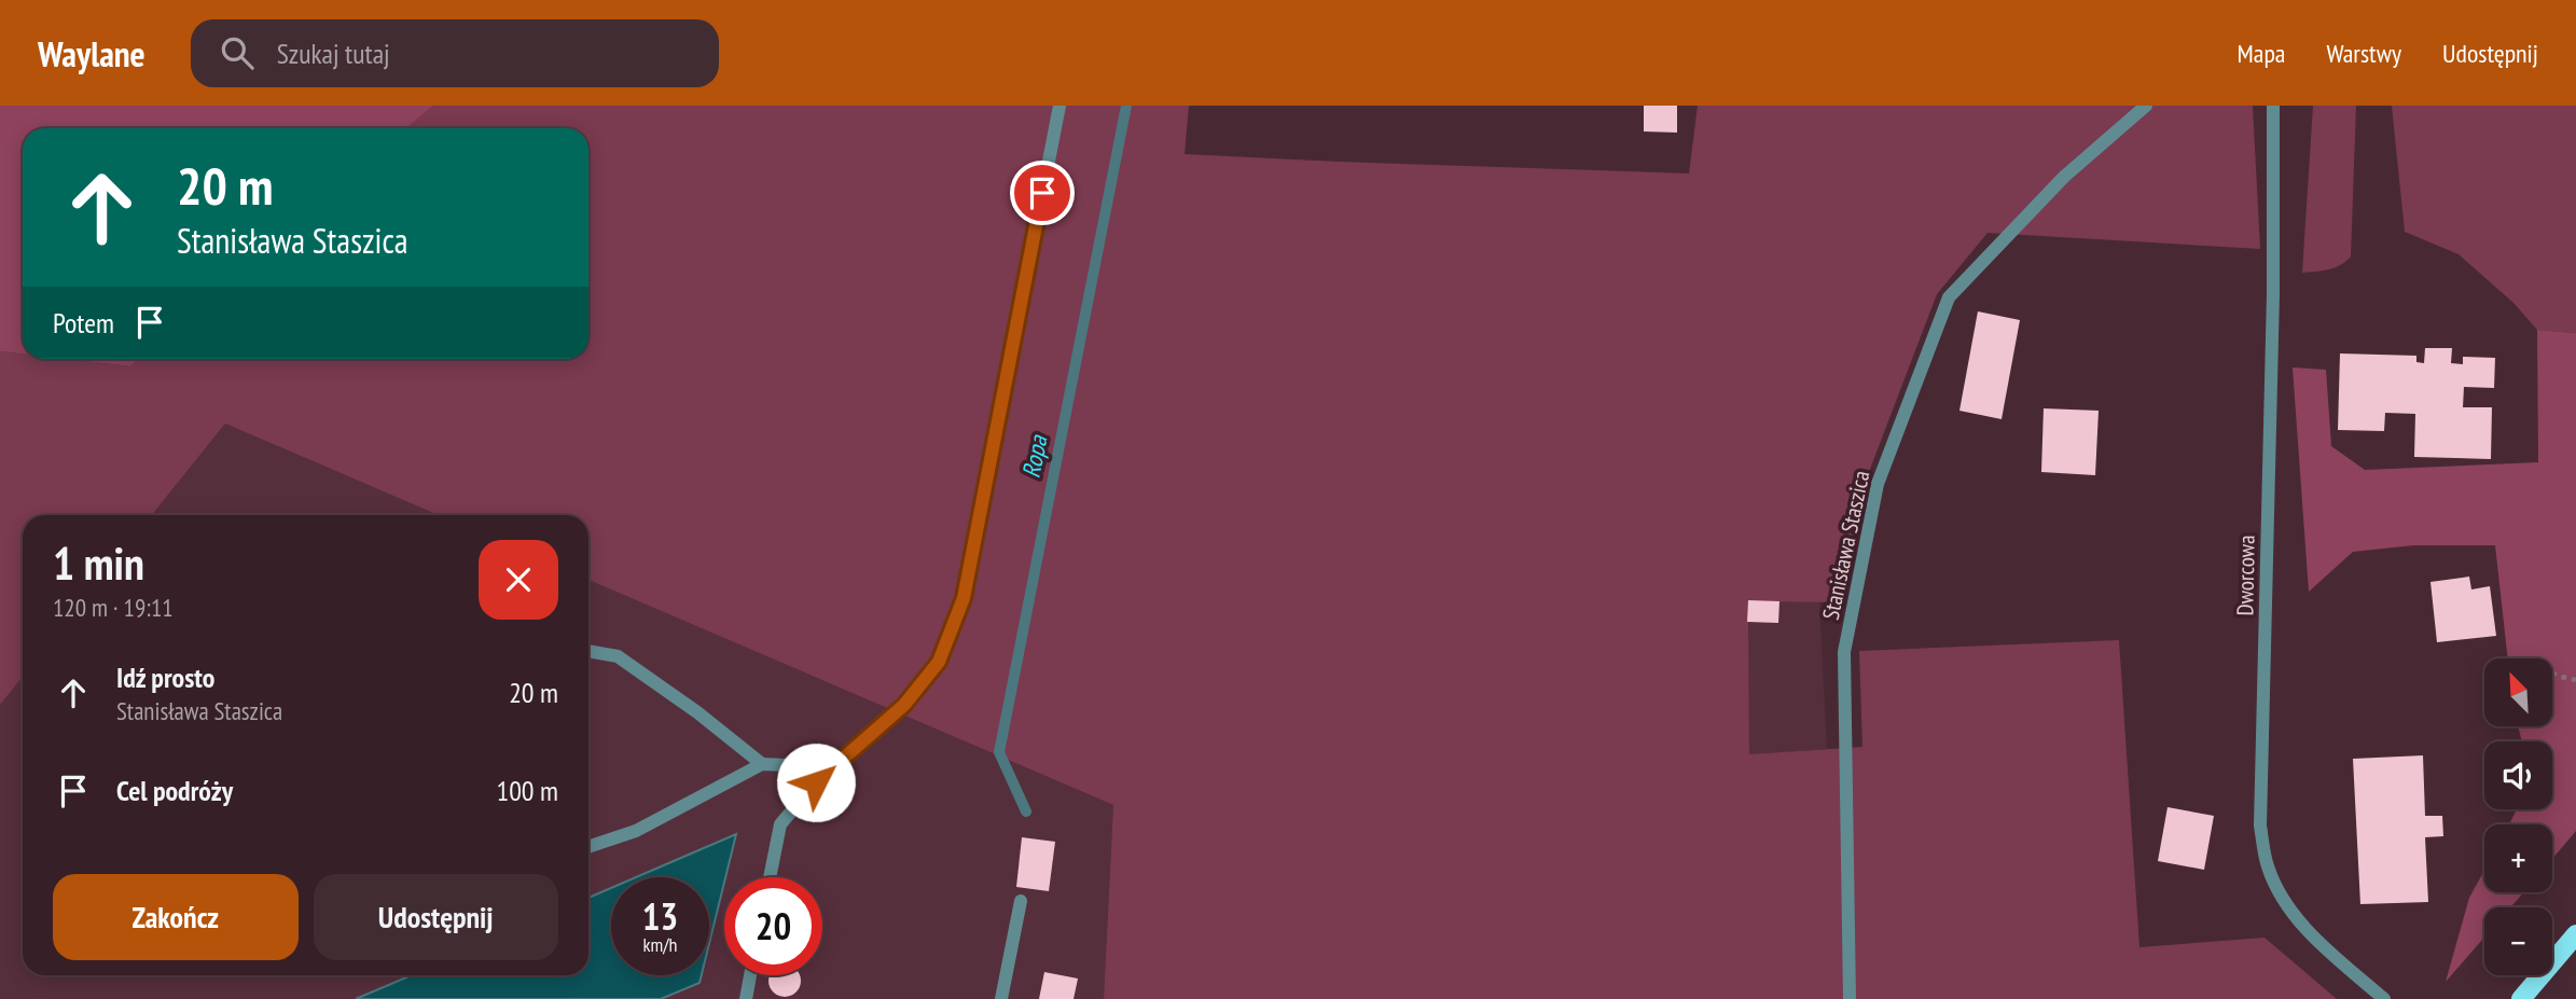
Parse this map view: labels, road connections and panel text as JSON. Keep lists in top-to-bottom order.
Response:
{
  "streets": {
    "street": ["Stanisława Staszica", "Dworcowa"]
  },
  "water": ["Ropa"],
  "north": "top left",
  "page": {
    "header": "Waylane",
    "search": "Szukaj tutaj",
    "nav": ["Mapa", "Warstwy", "Udostępnij"],
    "turn": ["20 m", "Stanisława Staszica"],
    "then": "Potem",
    "heading": ["1 min", "120 m · 19:11"],
    "list": [
      {
        "name": "Idź prosto",
        "note": "Stanisława Staszica",
        "value": "20 m"
      },
      {
        "name": "Cel podróży",
        "value": "100 m"
      }
    ],
    "map_buttons": ["+", "−"],
    "buttons": ["Zakończ", "Udostępnij"],
    "speed": "13 km/h",
    "limit": "20"
  }
}
